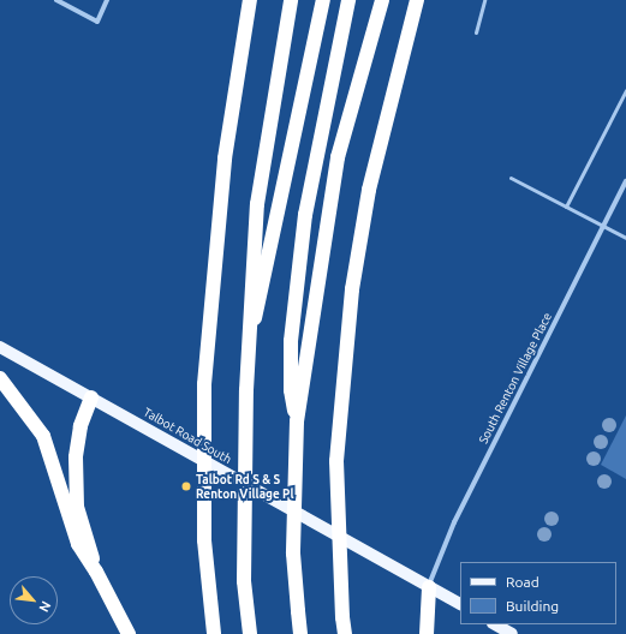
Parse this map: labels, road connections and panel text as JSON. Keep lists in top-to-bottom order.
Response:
{
  "streets": {
    "main road": ["Talbot Road South"],
    "street": ["South Renton Village Place"]
  },
  "crossings": [
    ["South Renton Village Place", "Talbot Road South"]
  ],
  "places": ["Talbot Rd S & S Renton Village Pl"],
  "legend": ["Road", "Building"],
  "north": "bottom right"
}
